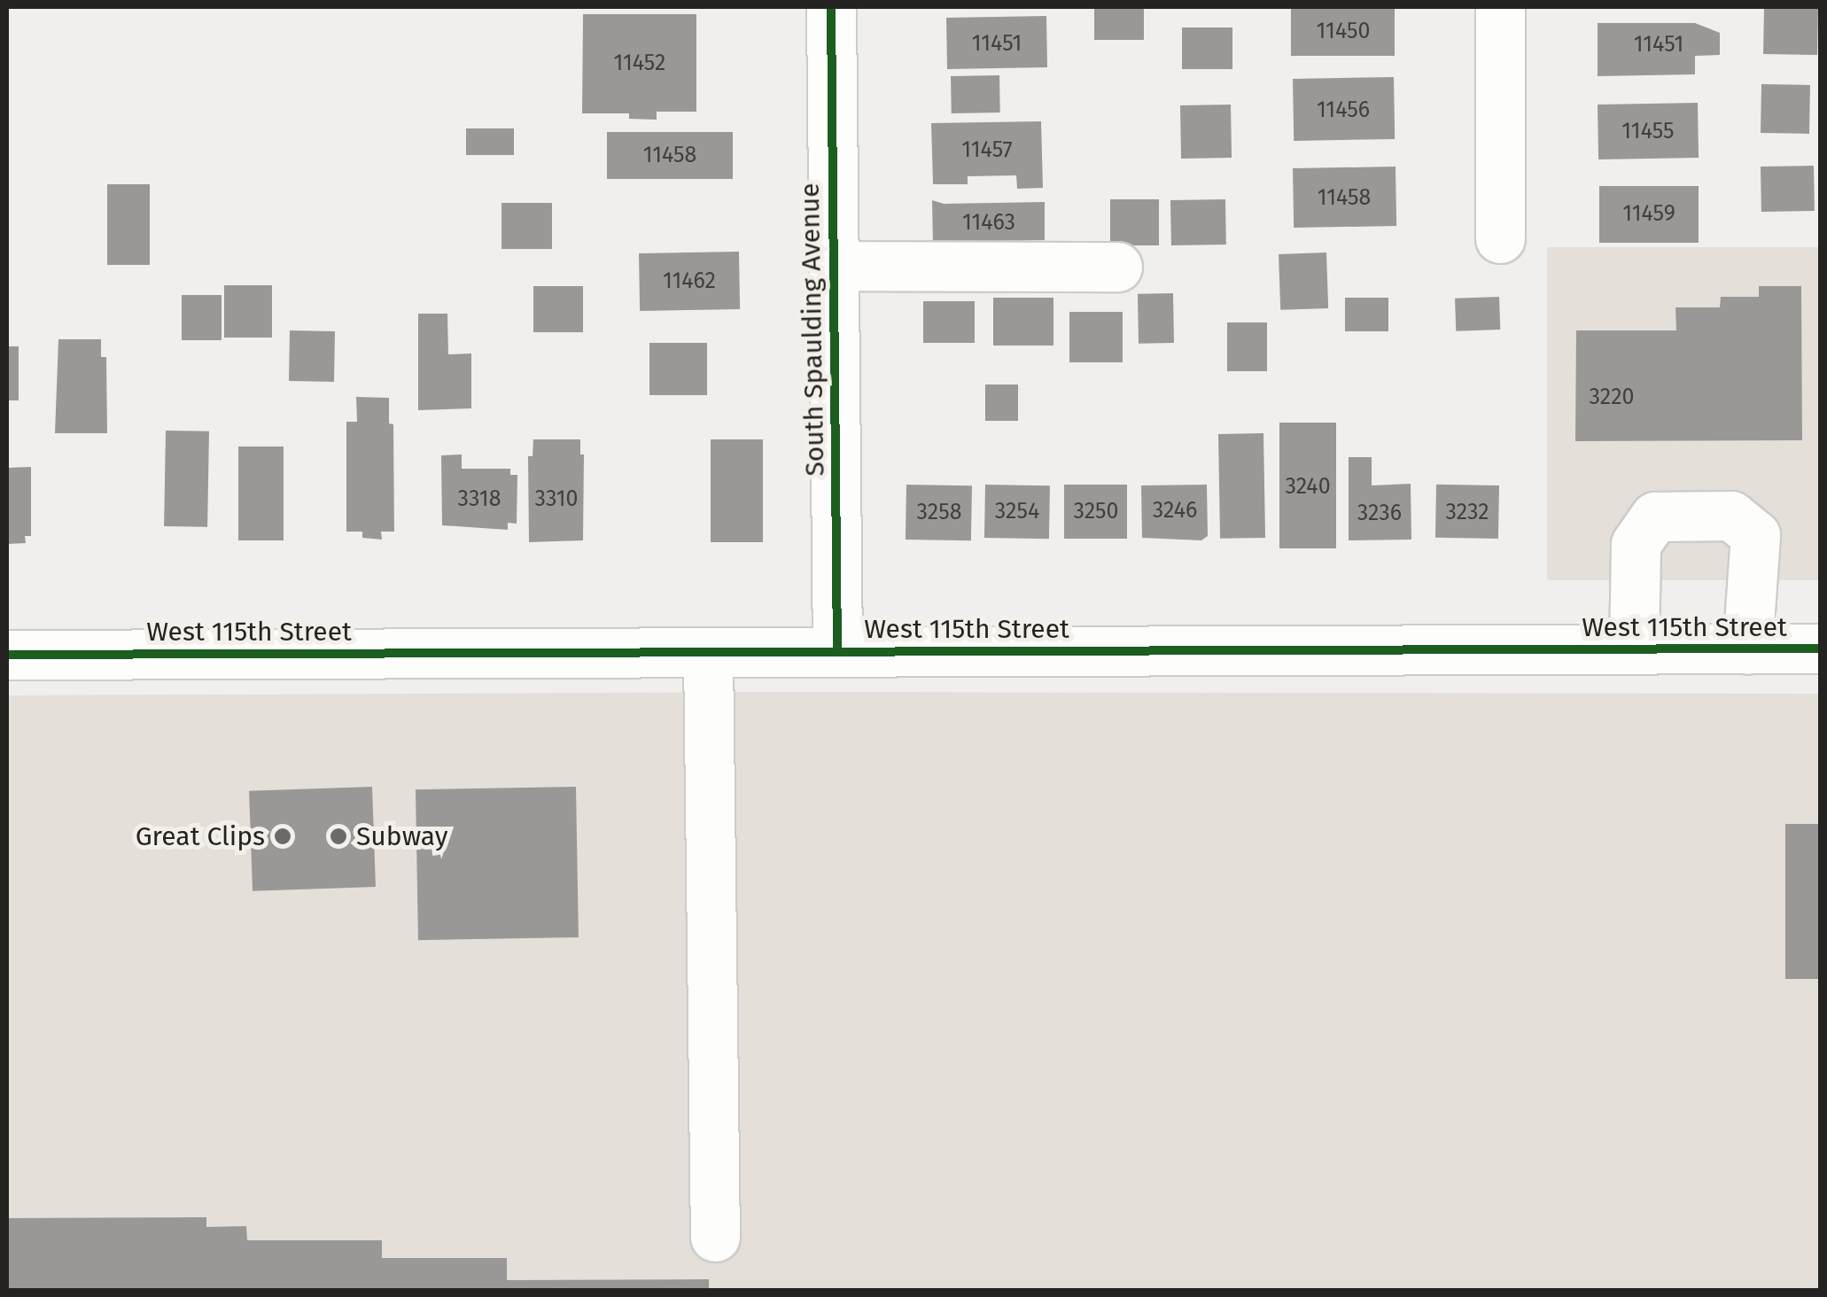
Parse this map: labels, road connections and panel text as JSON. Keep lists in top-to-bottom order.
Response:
{
  "streets": {
    "street": ["South Spaulding Avenue", "West 115th Street"]
  },
  "crossings": [
    ["South Spaulding Avenue", "West 115th Street"]
  ],
  "places": ["Great Clips", "Subway"],
  "house_numbers": [
    "11450",
    "11451",
    "11451",
    "11452",
    "11456",
    "11455",
    "11457",
    "11458",
    "11458",
    "11459",
    "11463",
    "11462",
    "3220",
    "3240",
    "3318",
    "3310",
    "3246",
    "3254",
    "3250",
    "3258",
    "3232",
    "3236"
  ]
}
